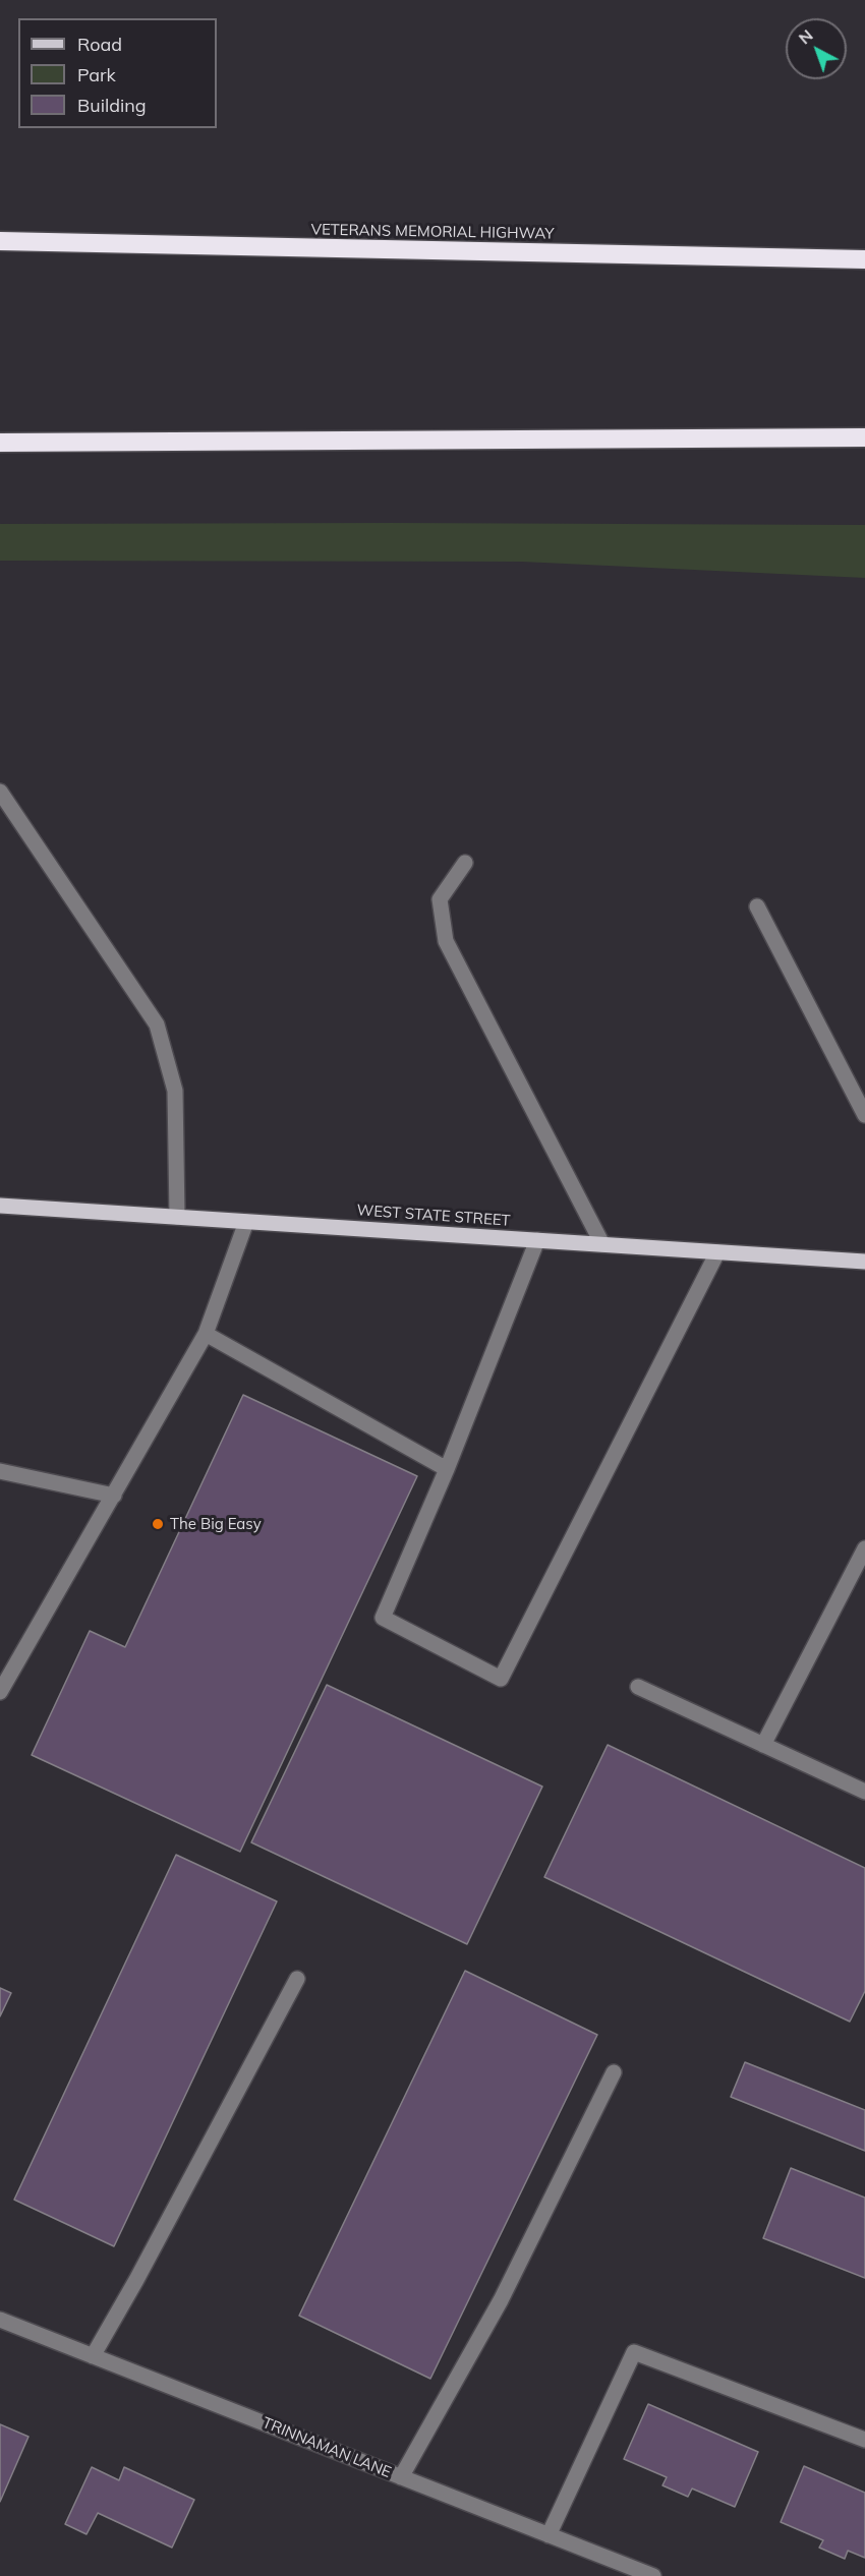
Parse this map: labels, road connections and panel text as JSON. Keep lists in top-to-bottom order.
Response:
{
  "streets": {
    "highway": ["VETERANS MEMORIAL HIGHWAY"],
    "main road": ["WEST STATE STREET"],
    "street": ["TRINNAMAN LANE"]
  },
  "places": ["The Big Easy"],
  "legend": ["Road", "Park", "Building"],
  "north": "top left"
}
